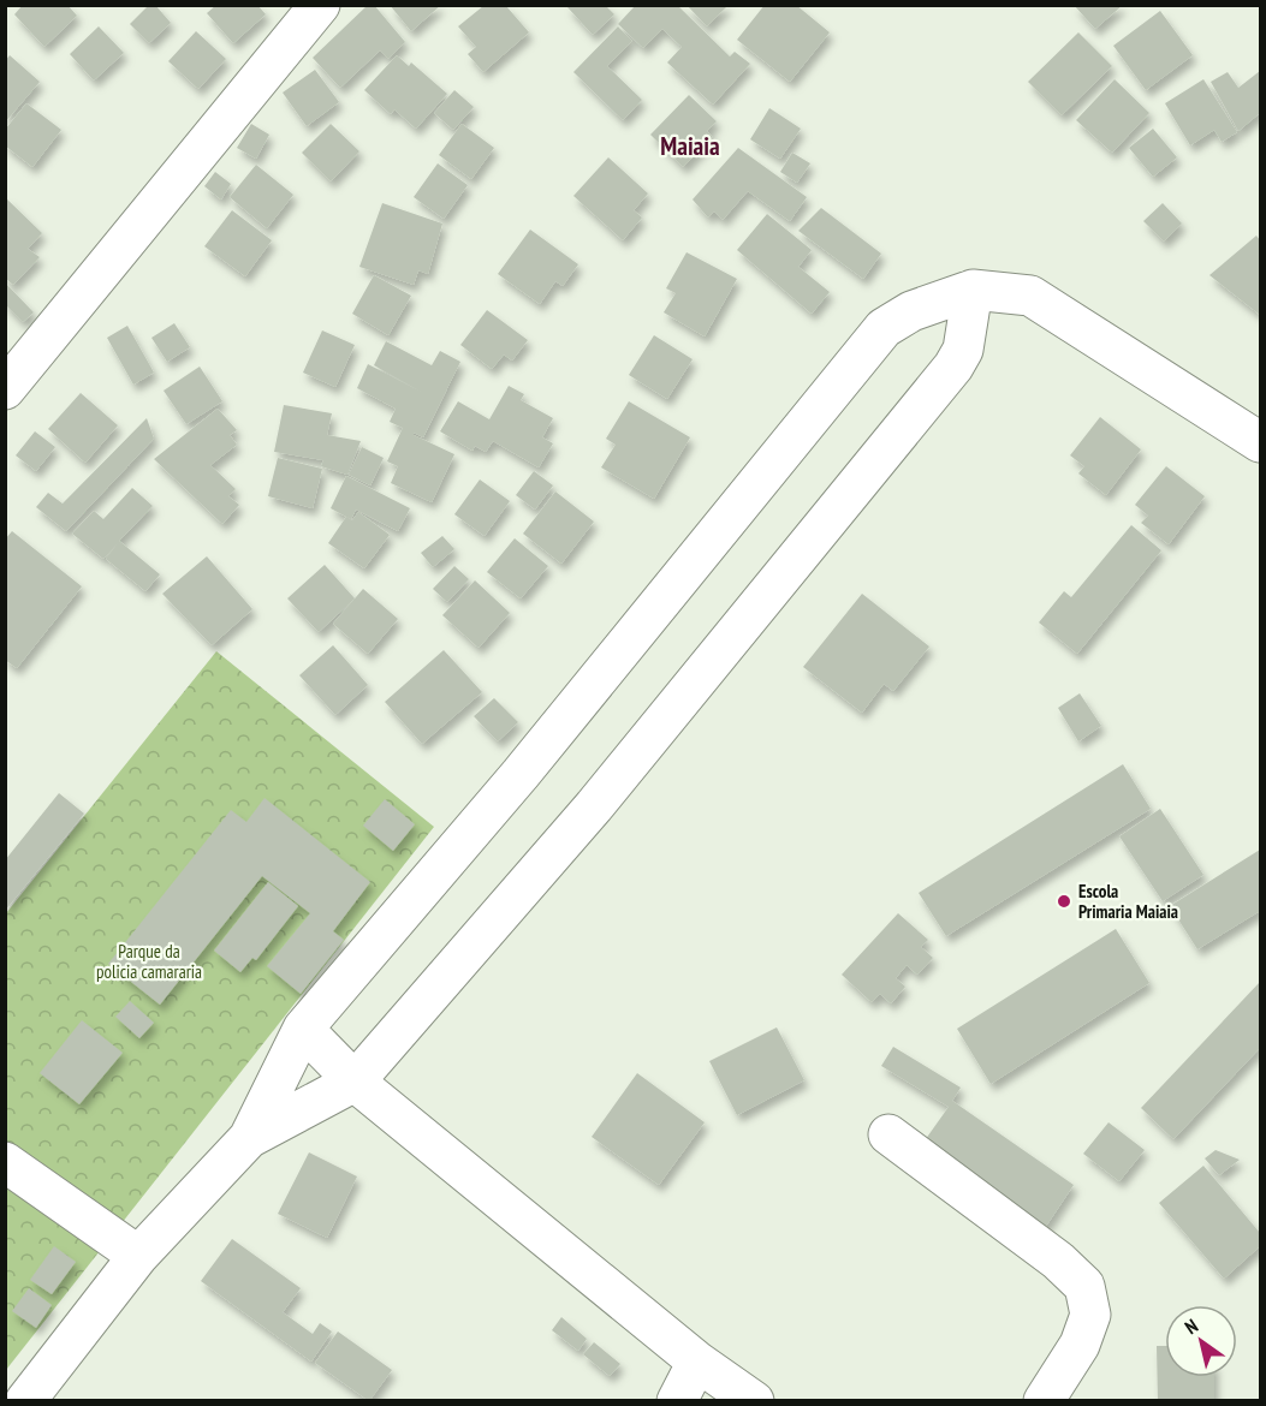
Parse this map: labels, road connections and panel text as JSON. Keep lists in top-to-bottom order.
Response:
{
  "districts": ["Maiaia"],
  "parks": ["Parque da policia camararia"],
  "places": ["Escola Primaria Maiaia"],
  "north": "top left"
}
